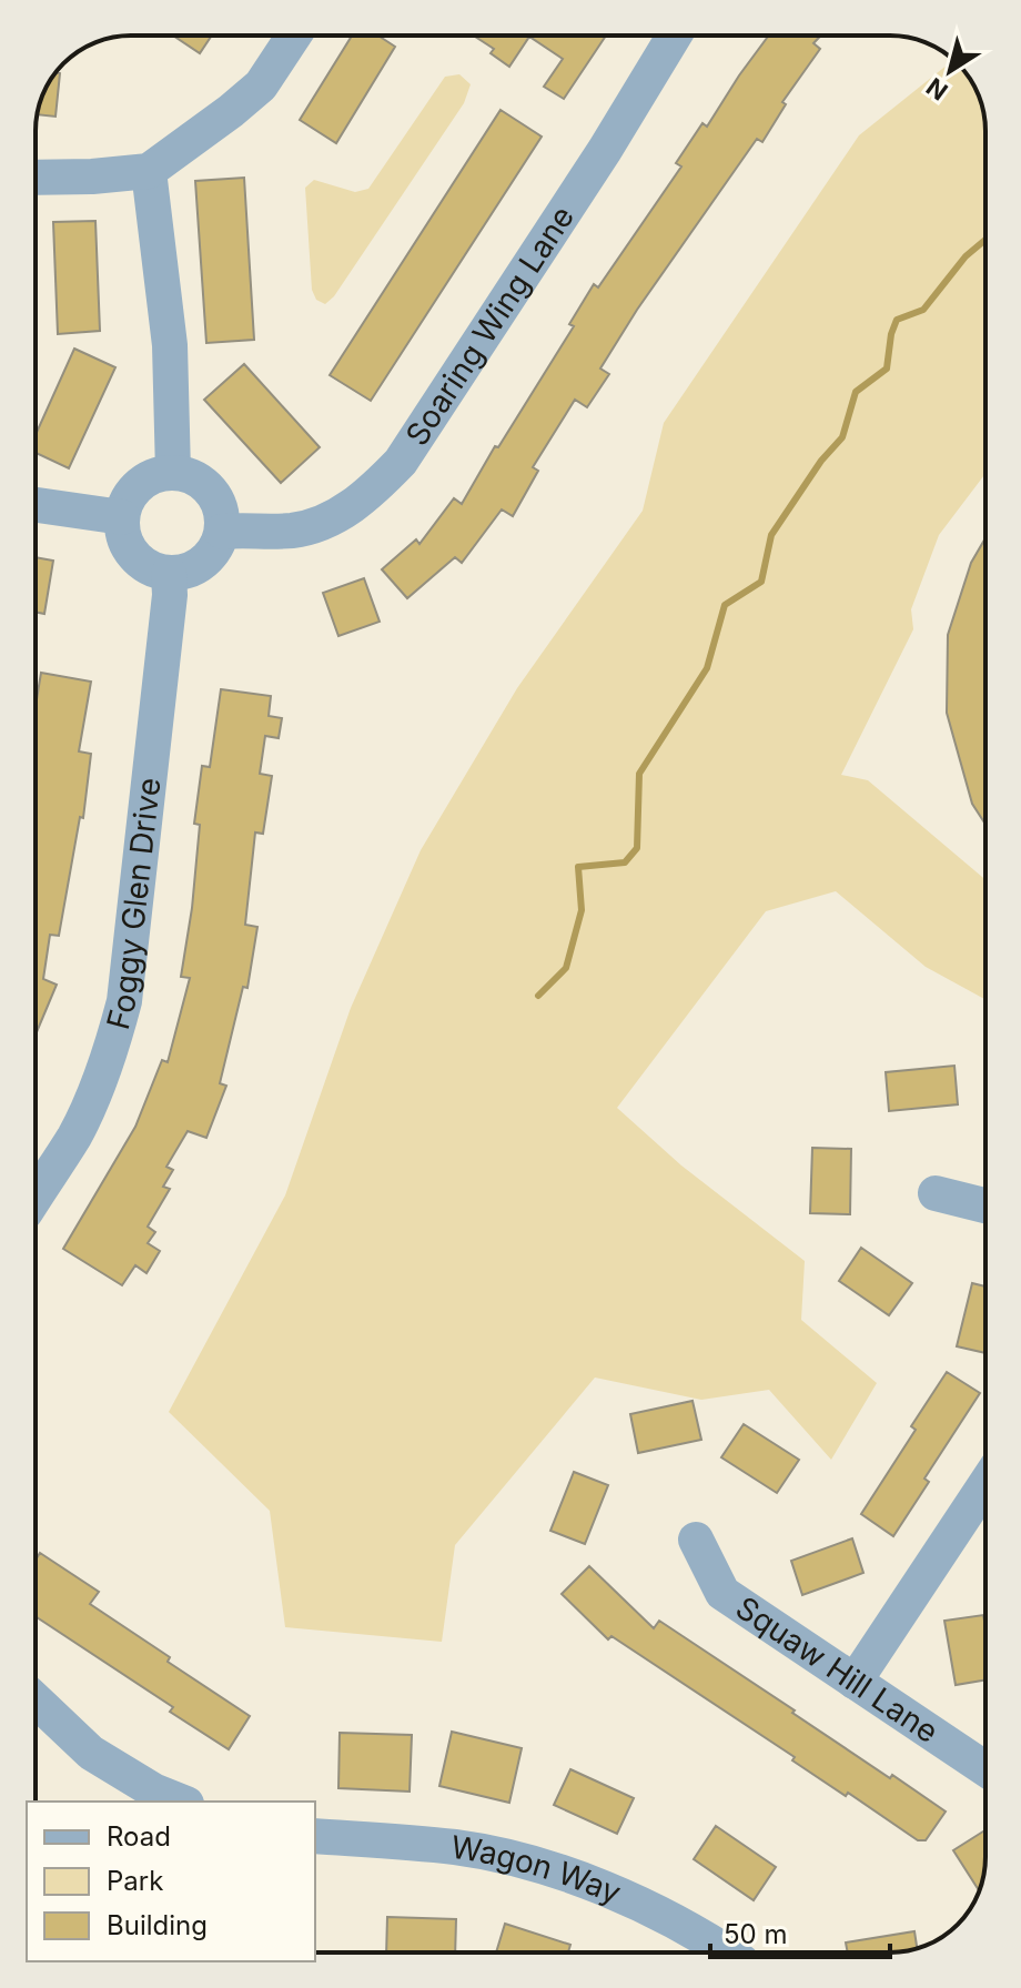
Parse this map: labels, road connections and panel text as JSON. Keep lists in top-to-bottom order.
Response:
{
  "streets": {
    "street": [
      "Soaring Wing Lane",
      "Foggy Glen Drive",
      "Squaw Hill Lane",
      "Wagon Way"
    ]
  },
  "crossings": [
    ["Soaring Wing Lane", "Foggy Glen Drive"]
  ],
  "legend": ["Road", "Park", "Building"],
  "scale_bar": "50 m",
  "north": "bottom left"
}
